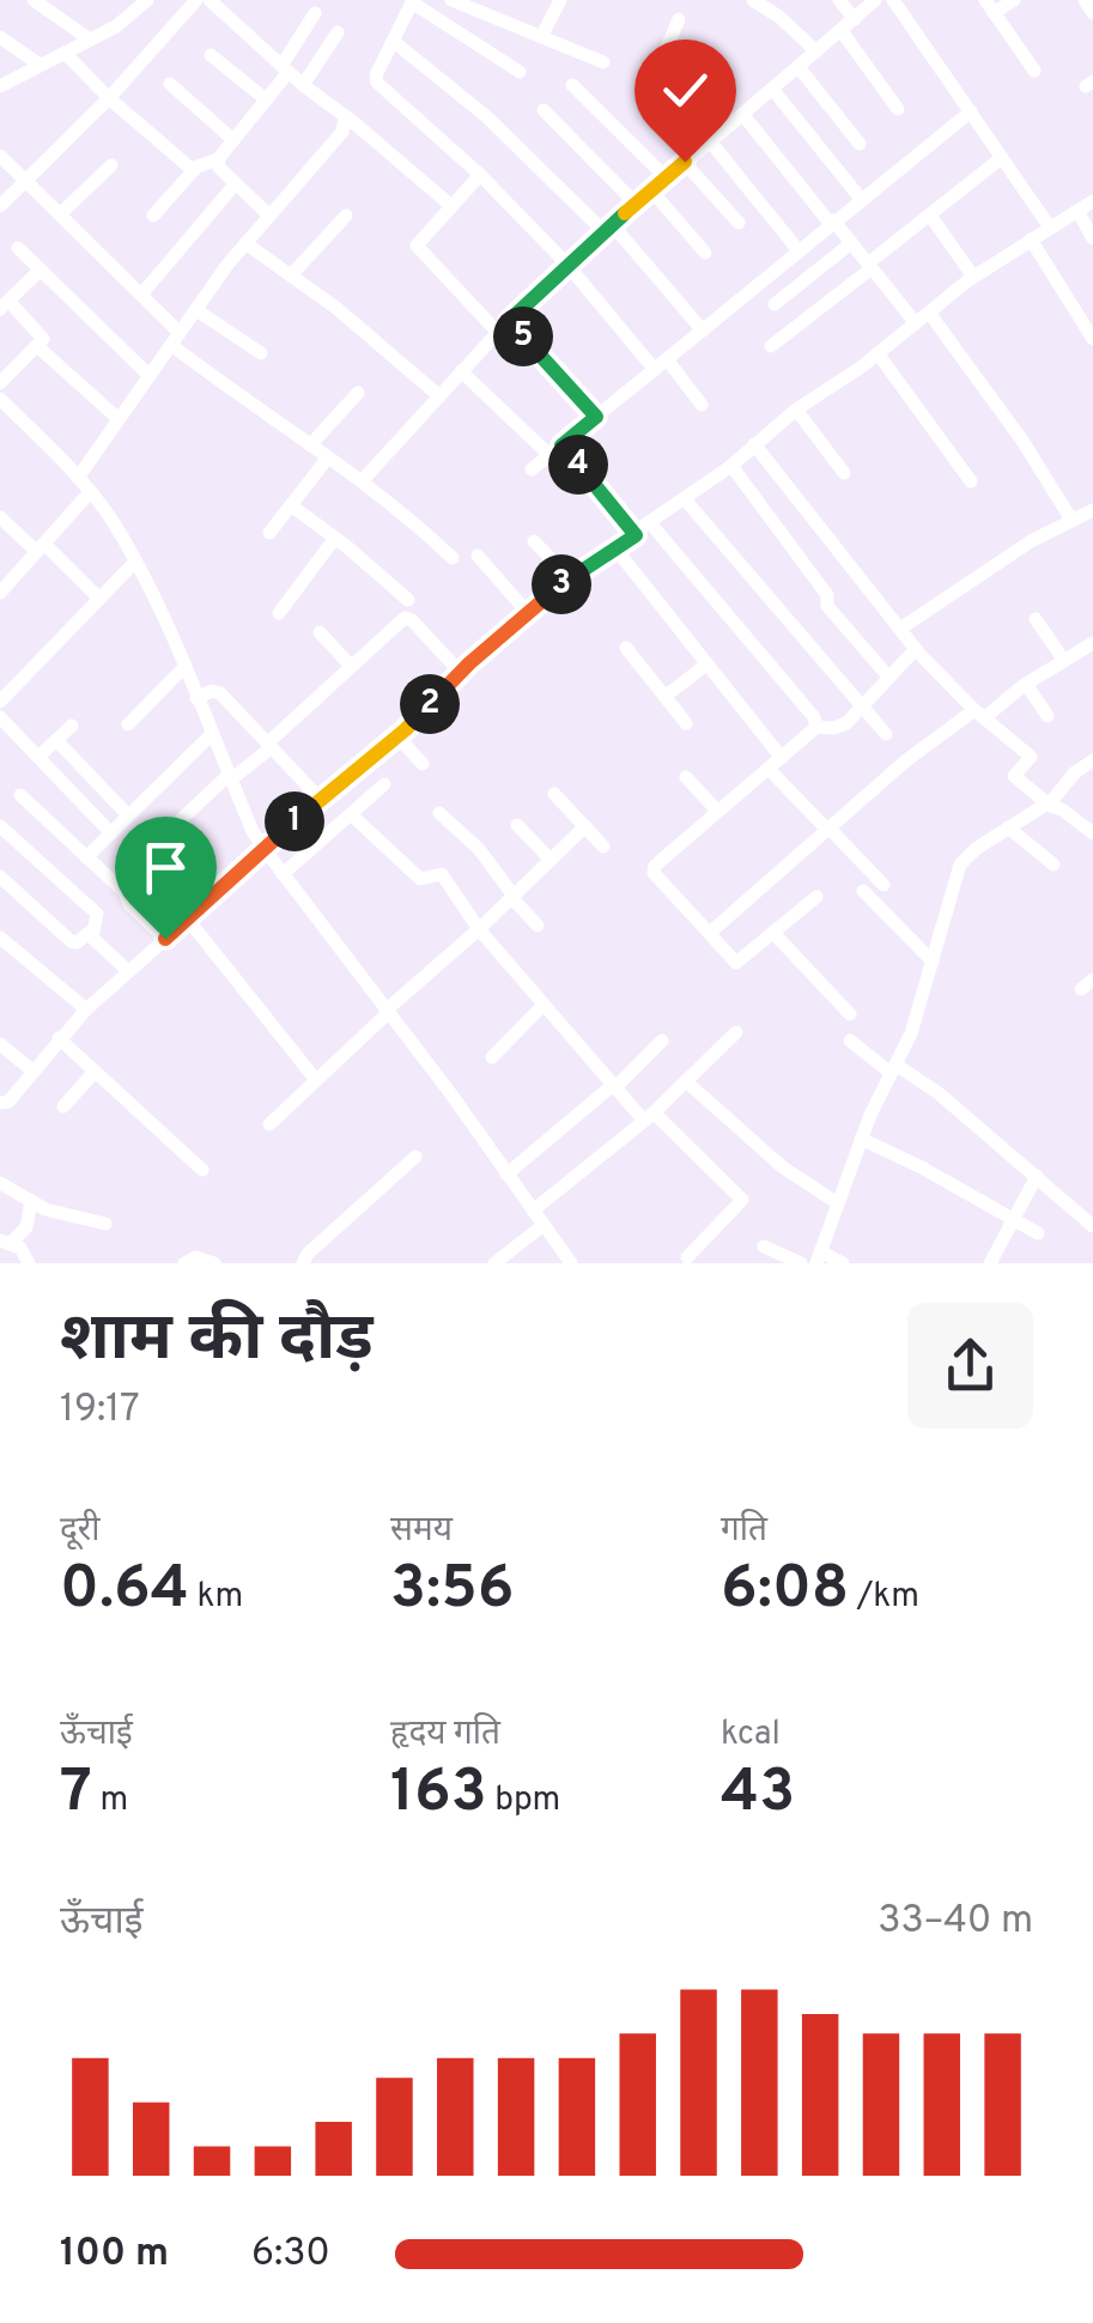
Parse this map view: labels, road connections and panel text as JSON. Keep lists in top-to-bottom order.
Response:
{
  "page": {
    "pins": [
      "5",
      "4",
      "3",
      "2",
      "1"
    ],
    "heading": ["शाम की दौड़", "19:17"],
    "stats": [
      ["दूरी", "0.64 km"],
      ["समय", "3:56"],
      ["गति", "6:08 /km"],
      ["ऊँचाई", "7 m"],
      ["हृदय गति", "163 bpm"],
      ["kcal", "43"]
    ],
    "chart": ["ऊँचाई", "33–40 m"],
    "list": [
      {
        "name": "100 m",
        "note": "6:30"
      }
    ]
  }
}
